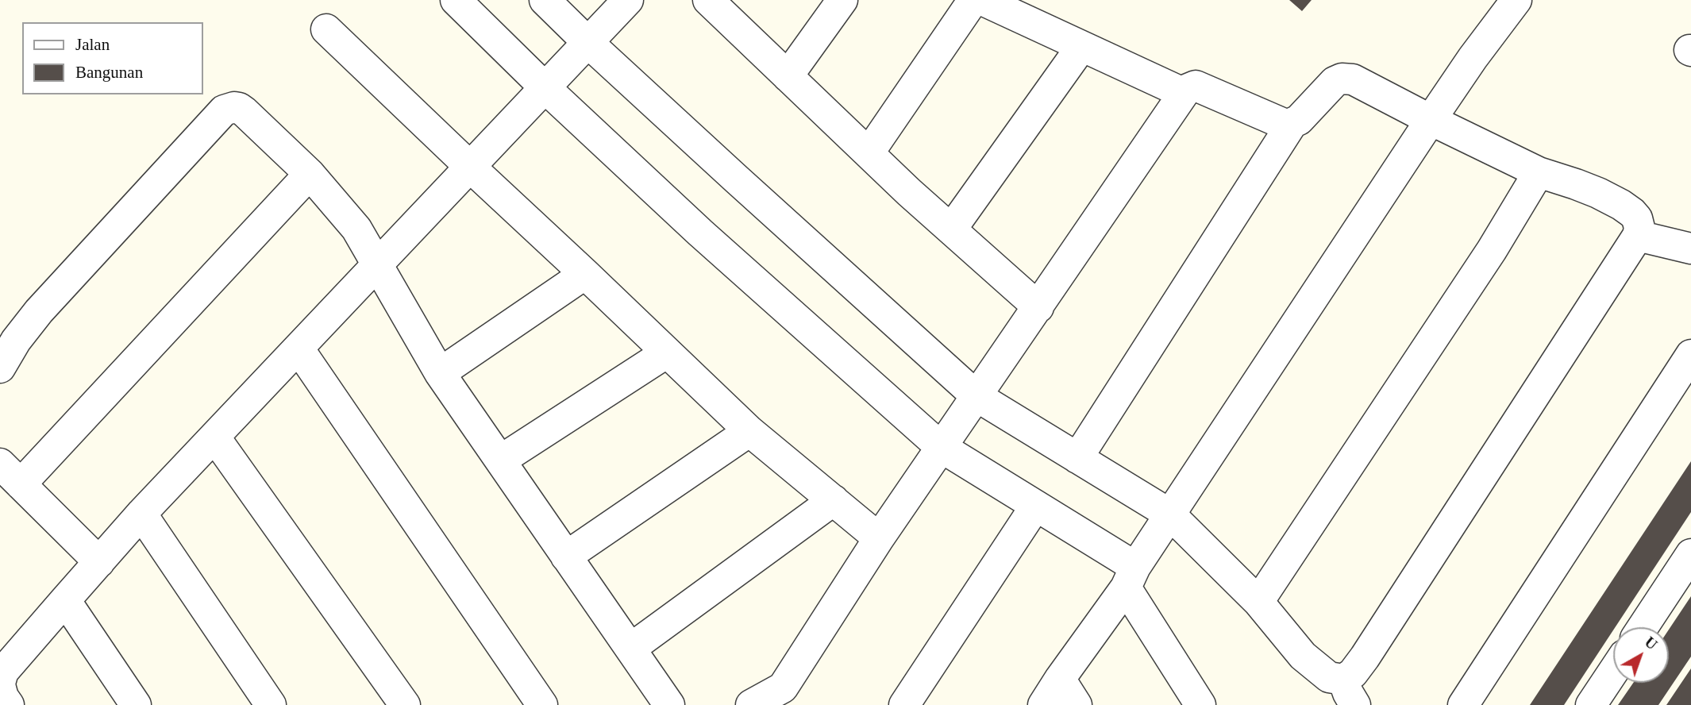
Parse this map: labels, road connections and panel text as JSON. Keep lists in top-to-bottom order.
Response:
{
  "legend": ["Jalan", "Bangunan"],
  "north": "top right"
}
